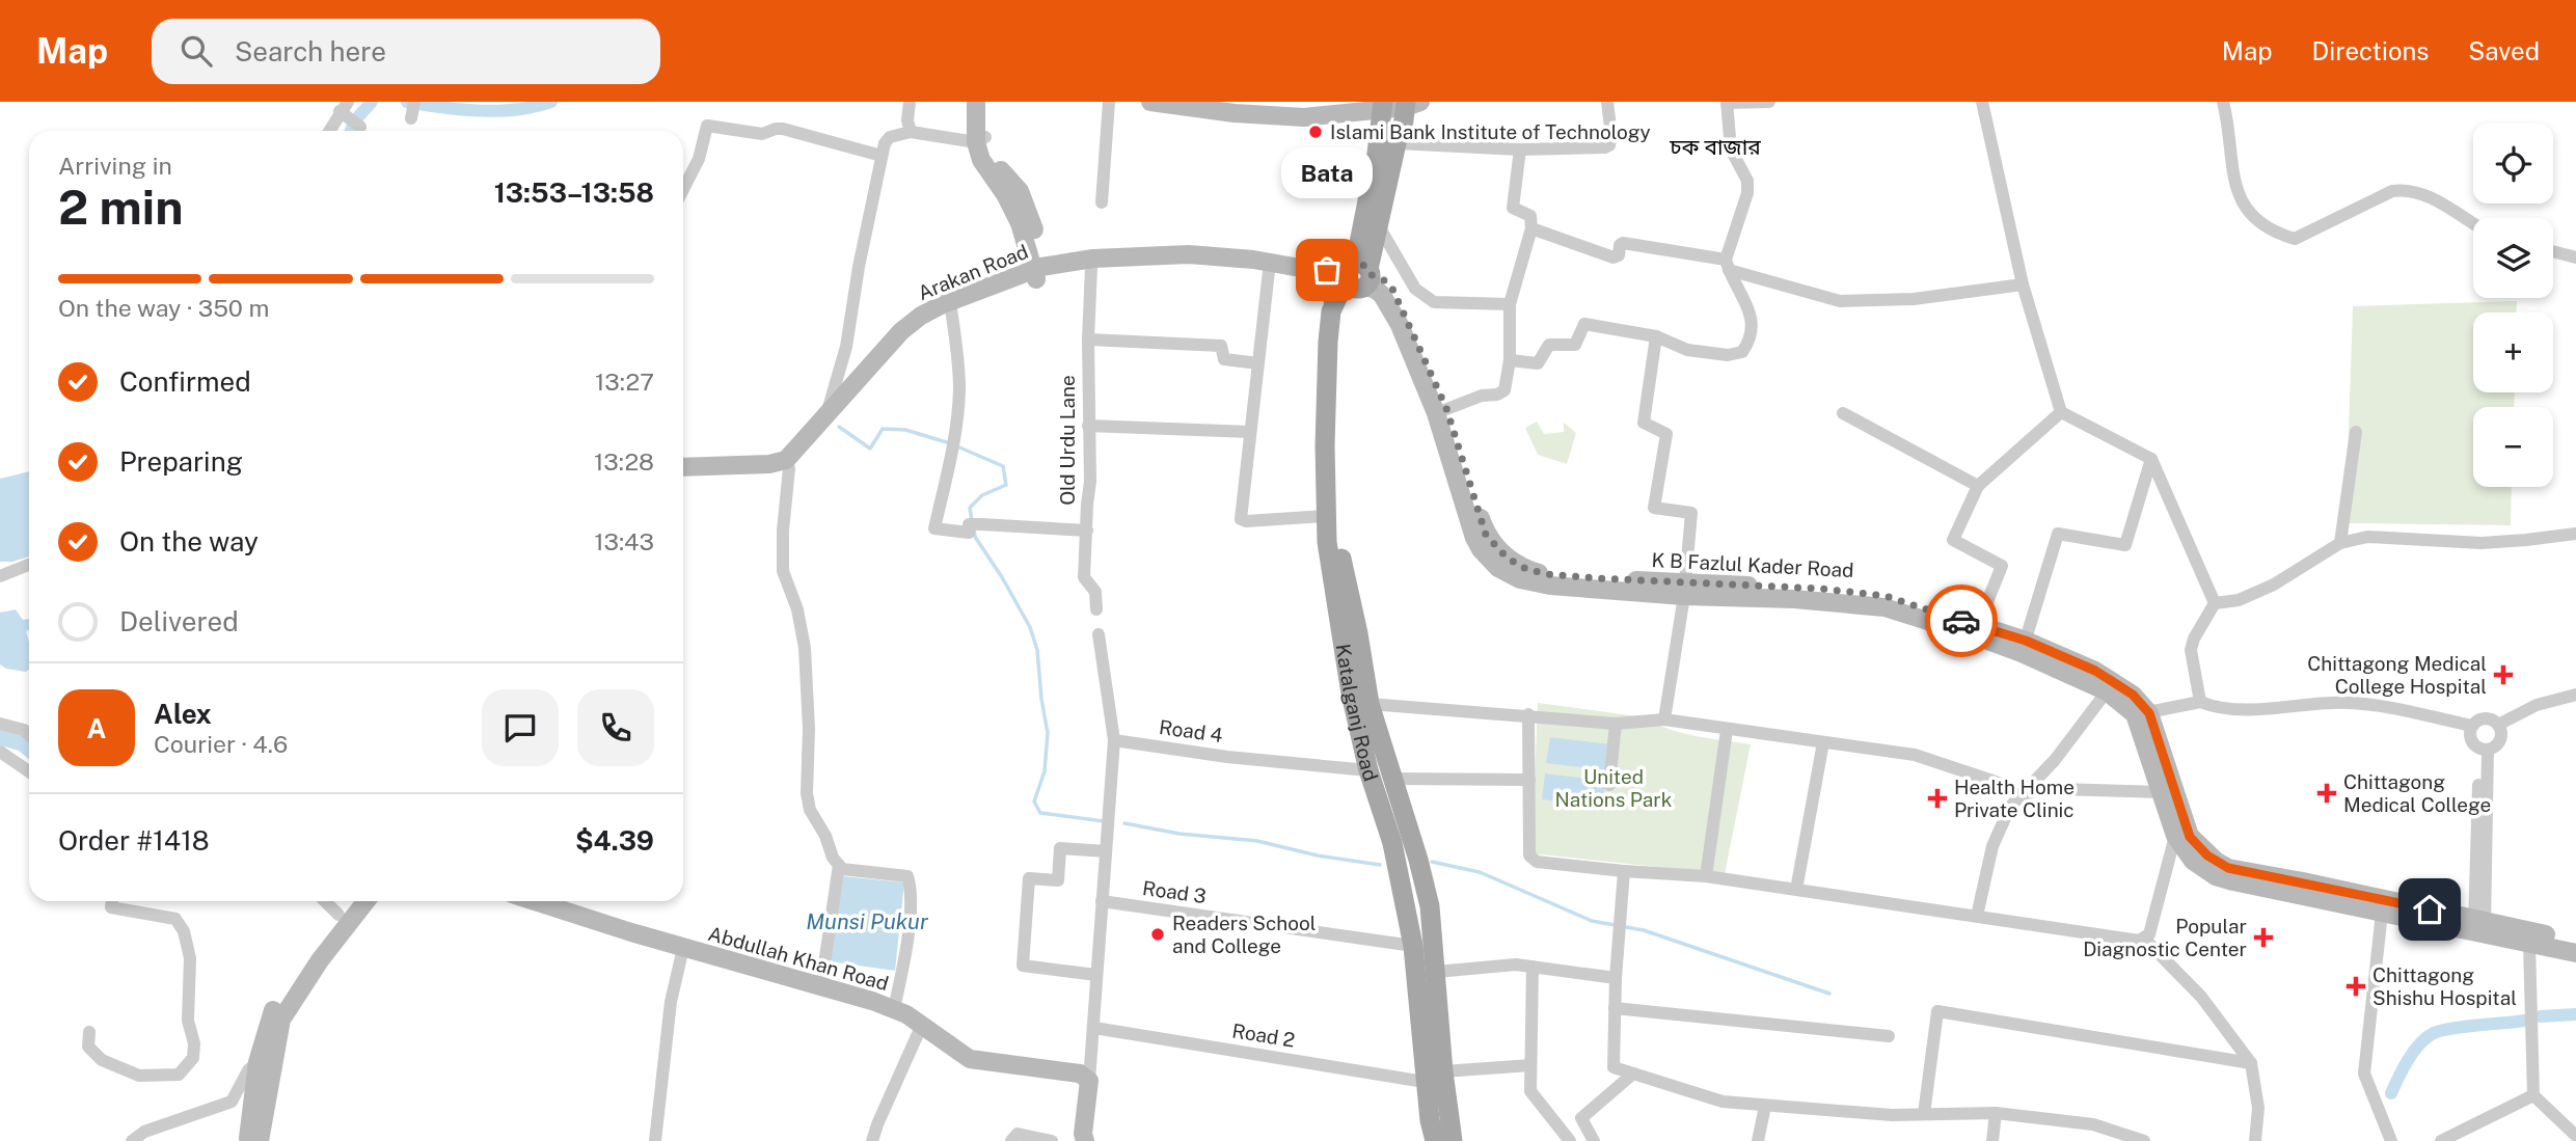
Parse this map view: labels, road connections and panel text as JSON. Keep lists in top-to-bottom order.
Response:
{
  "streets": {
    "main road": [
      "Arakan Road",
      "K B Fazlul Kader Road",
      "Katalganj Road",
      "Abdullah Khan Road"
    ],
    "street": [
      "Old Urdu Lane",
      "Road 4",
      "Road 3",
      "Road 2"
    ]
  },
  "crossings": [
    ["Arakan Road", "Old Urdu Lane"],
    ["Arakan Road", "K B Fazlul Kader Road"],
    ["Arakan Road", "Katalganj Road"],
    ["K B Fazlul Kader Road", "Katalganj Road"],
    ["Katalganj Road", "Road 4"],
    ["Katalganj Road", "Road 3"],
    ["Katalganj Road", "Road 2"]
  ],
  "districts": ["চক বাজার"],
  "water": ["Munsi Pukur"],
  "parks": ["United Nations Park"],
  "places": {
    "other": ["Islami Bank Institute of Technology", "Bata", "Readers School and College"],
    "health": [
      "Chittagong Medical College Hospital",
      "Chittagong Medical College",
      "Health Home Private Clinic",
      "Popular Diagnostic Center",
      "Chittagong Shishu Hospital"
    ]
  },
  "page": {
    "header": "Map",
    "search": "Search here",
    "nav": ["Map", "Directions", "Saved"],
    "map_buttons": ["+", "−"],
    "heading": ["2 min", "Arriving in", "13:53–13:58"],
    "panel": [
      "Alex",
      "Courier · 4.6",
      "Order #1418",
      "$4.39"
    ],
    "bubble": "Bata",
    "bar": "On the way · 350 m",
    "list": [
      ["Confirmed", "13:27"],
      ["Preparing", "13:28"],
      ["On the way", "13:43"],
      "Delivered"
    ],
    "round": "A"
  }
}
